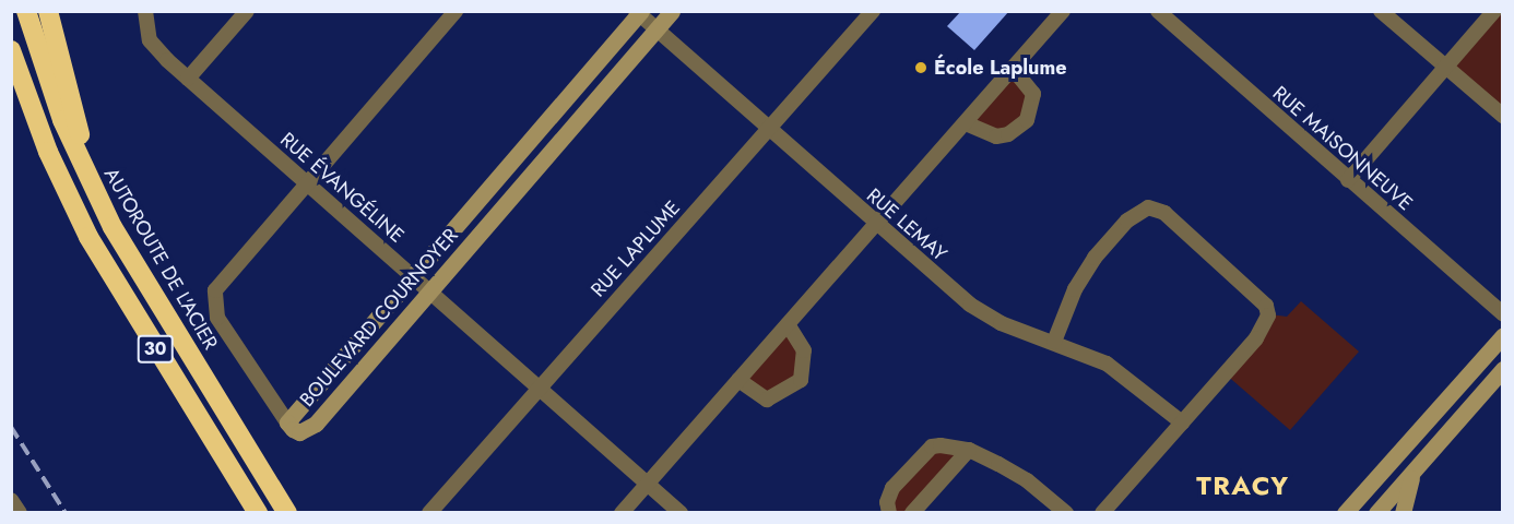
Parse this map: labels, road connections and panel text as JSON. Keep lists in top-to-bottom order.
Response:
{
  "streets": {
    "highway": ["AUTOROUTE DE L'ACIER", "30"],
    "street": [
      "RUE MAISONNEUVE",
      "RUE ÉVANGÉLINE",
      "RUE LEMAY",
      "RUE LAPLUME",
      "BOULEVARD COURNOYER"
    ]
  },
  "crossings": [
    ["RUE ÉVANGÉLINE", "RUE LAPLUME"],
    ["RUE ÉVANGÉLINE", "BOULEVARD COURNOYER"],
    ["RUE LEMAY", "RUE LAPLUME"],
    ["RUE LEMAY", "BOULEVARD COURNOYER"]
  ],
  "districts": ["TRACY"],
  "places": ["École Laplume"]
}
